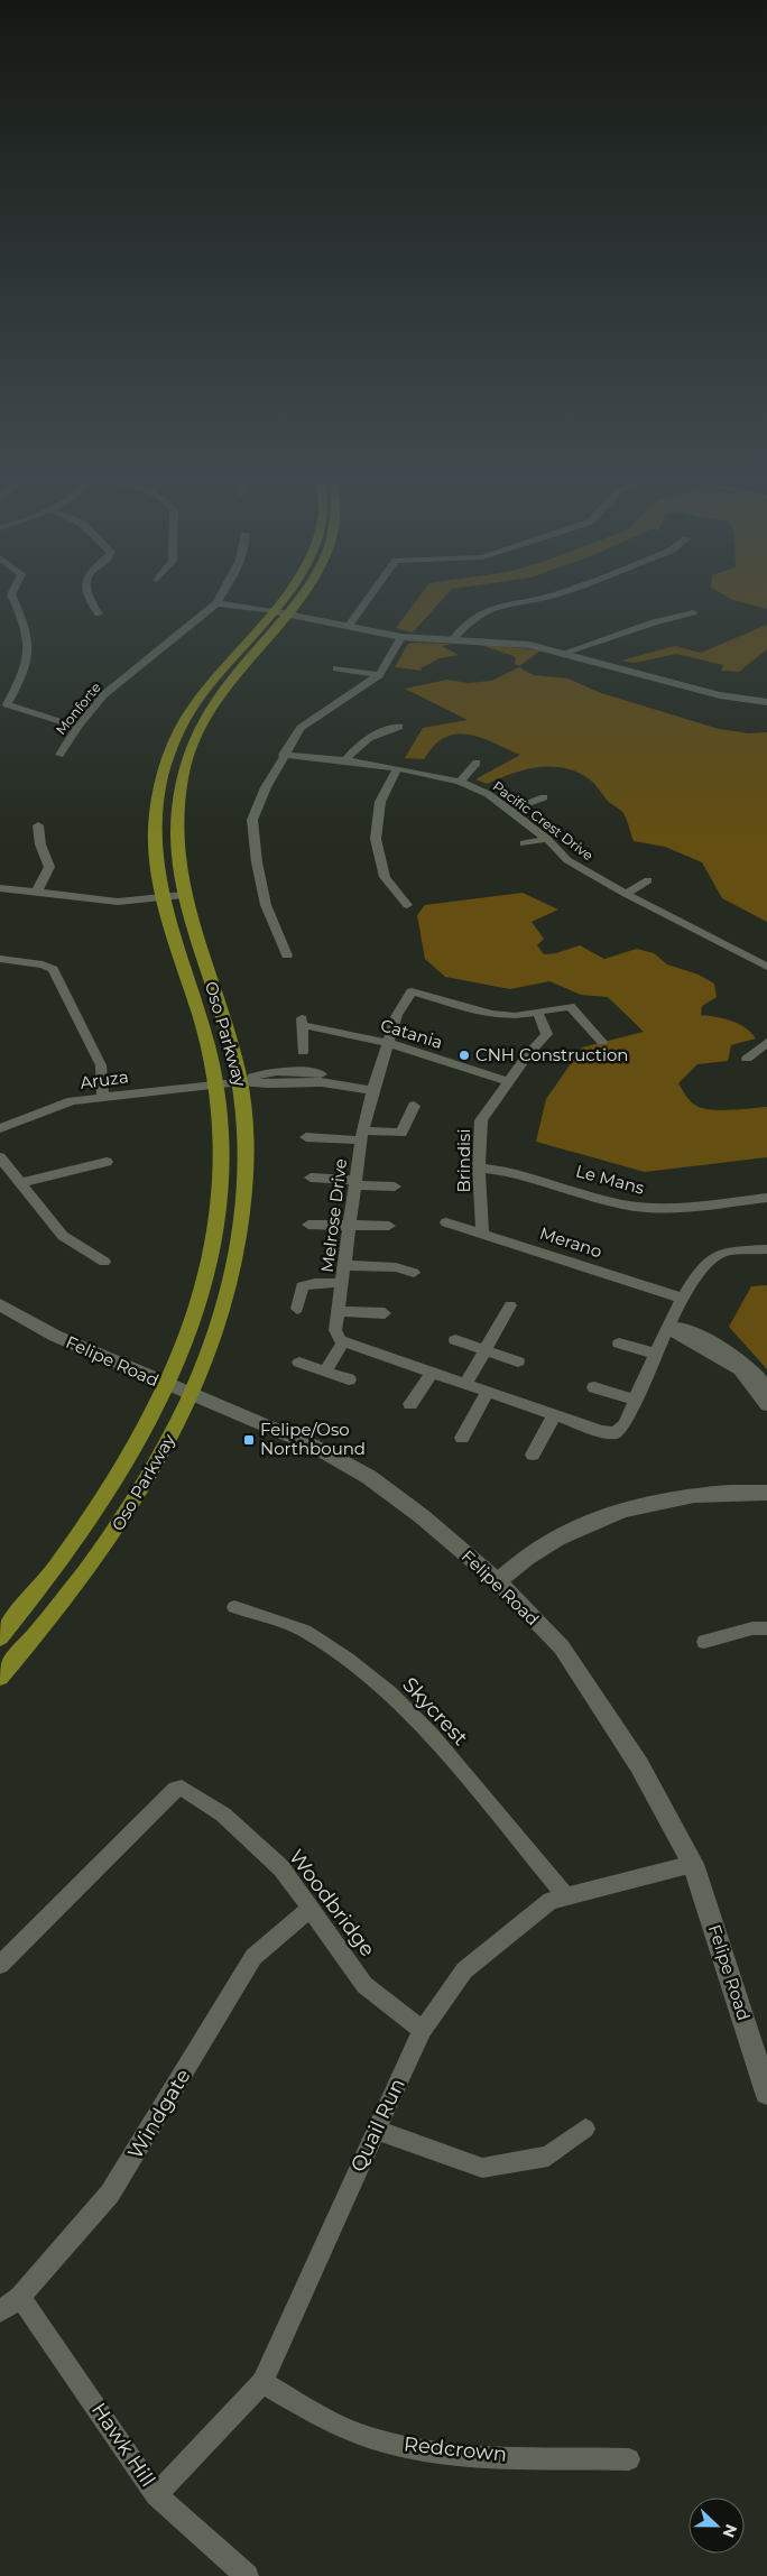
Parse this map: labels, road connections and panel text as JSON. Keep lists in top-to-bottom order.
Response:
{
  "streets": {
    "main road": ["Oso Parkway"],
    "street": [
      "Monforte",
      "Pacific Crest Drive",
      "Catania",
      "Aruza",
      "Brindisi",
      "Le Mans",
      "Melrose Drive",
      "Merano",
      "Felipe Road",
      "Skycrest",
      "Woodbridge",
      "Windgate",
      "Quail Run",
      "Hawk Hill",
      "Redcrown"
    ]
  },
  "crossings": [
    ["Oso Parkway", "Aruza"],
    ["Oso Parkway", "Felipe Road"],
    ["Catania", "Brindisi"],
    ["Catania", "Melrose Drive"],
    ["Aruza", "Melrose Drive"],
    ["Brindisi", "Le Mans"],
    ["Brindisi", "Melrose Drive"],
    ["Brindisi", "Merano"],
    ["Felipe Road", "Quail Run"],
    ["Skycrest", "Quail Run"],
    ["Woodbridge", "Windgate"],
    ["Woodbridge", "Quail Run"],
    ["Windgate", "Hawk Hill"],
    ["Quail Run", "Hawk Hill"],
    ["Quail Run", "Redcrown"]
  ],
  "places": {
    "other": ["CNH Construction"],
    "transit": ["Felipe/Oso Northbound"]
  },
  "north": "right"
}
